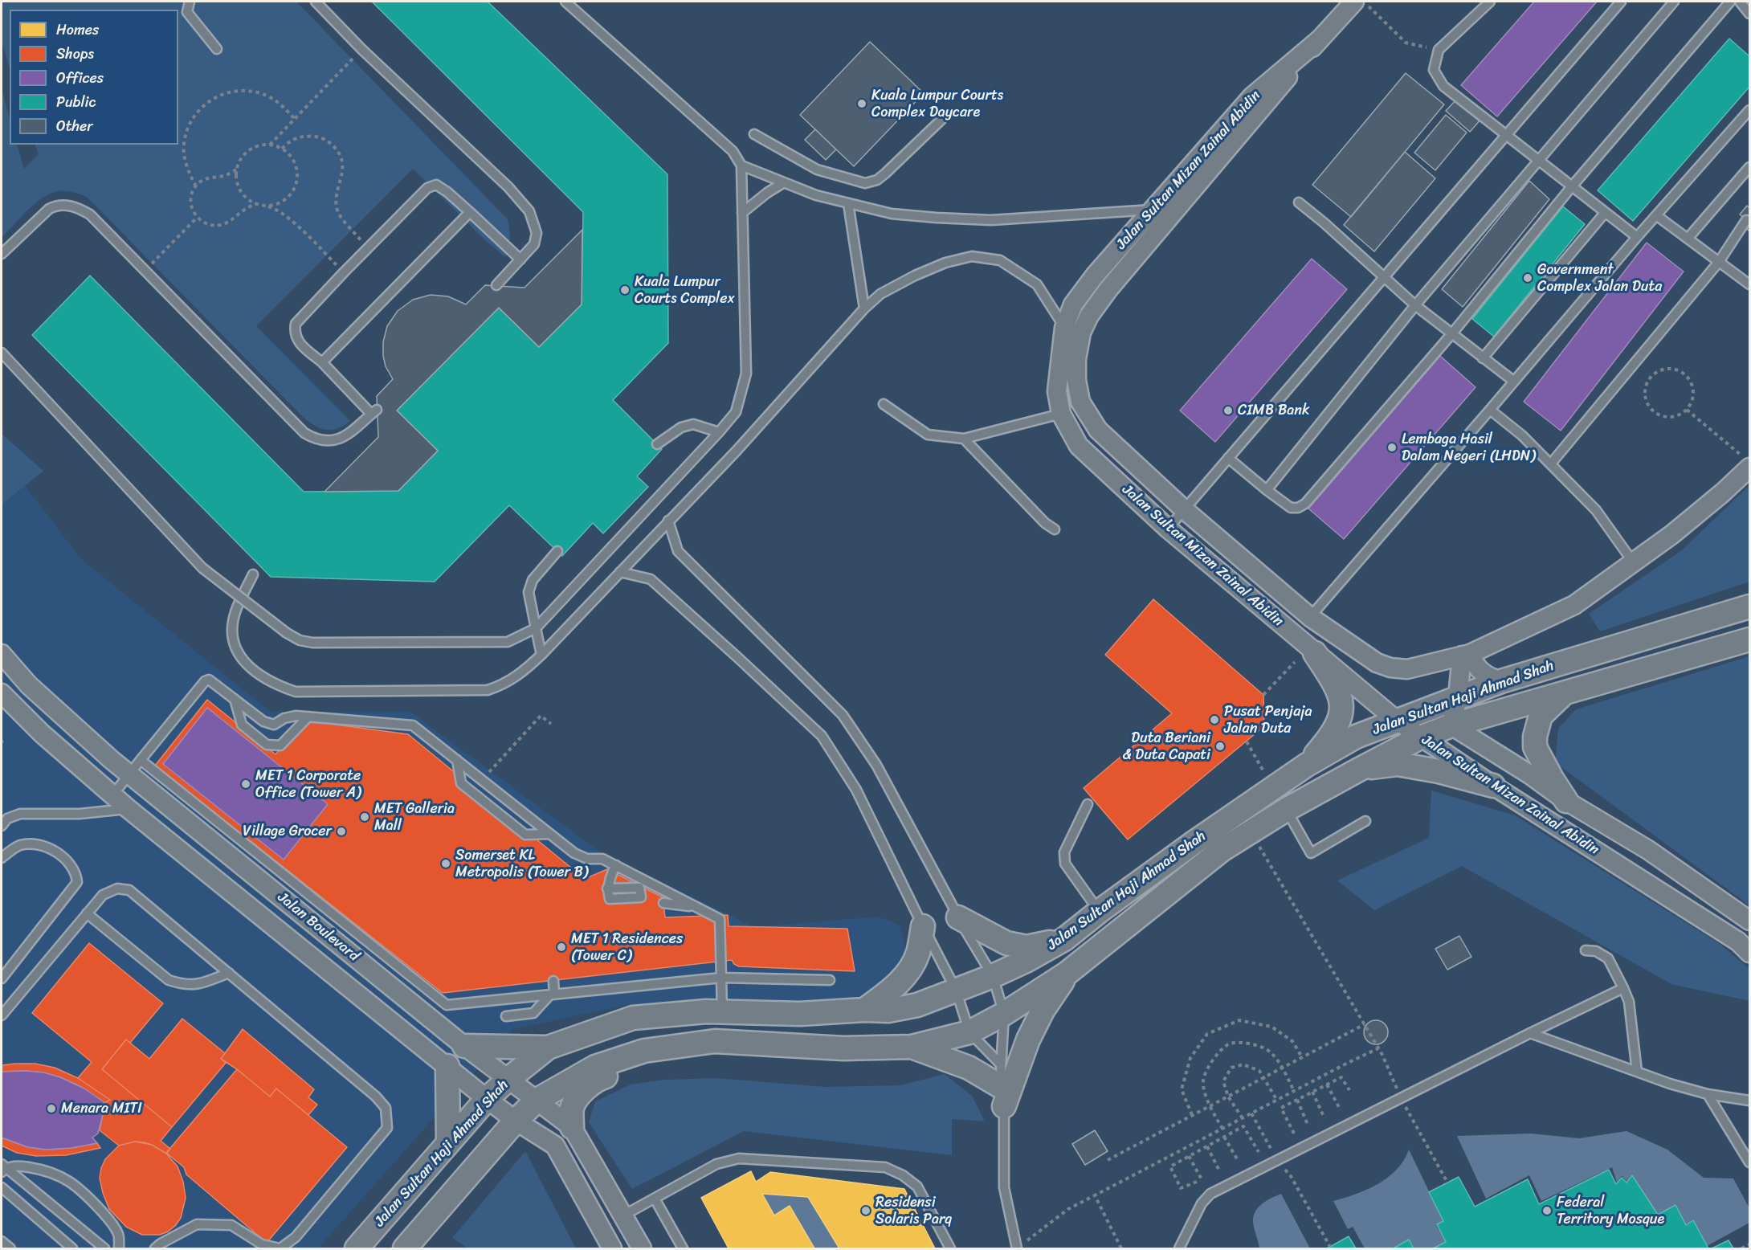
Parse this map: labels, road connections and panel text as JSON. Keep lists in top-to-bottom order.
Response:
{
  "streets": {
    "street": ["Jalan Sultan Mizan Zainal Abidin", "Jalan Sultan Haji Ahmad Shah", "Jalan Boulevard"]
  },
  "crossings": [
    ["Jalan Sultan Mizan Zainal Abidin", "Jalan Sultan Haji Ahmad Shah"],
    ["Jalan Sultan Haji Ahmad Shah", "Jalan Boulevard"]
  ],
  "places": [
    "Kuala Lumpur Courts Complex Daycare",
    "Government Complex Jalan Duta",
    "Kuala Lumpur Courts Complex",
    "CIMB Bank",
    "Lembaga Hasil Dalam Negeri (LHDN)",
    "Pusat Penjaja Jalan Duta",
    "Duta Beriani & Duta Capati",
    "MET 1 Corporate Office (Tower A)",
    "MET Galleria Mall",
    "Village Grocer",
    "Somerset KL Metropolis (Tower B)",
    "MET 1 Residences (Tower C)",
    "Menara MITI",
    "Residensi Solaris Parq",
    "Federal Territory Mosque"
  ],
  "legend": [
    "Homes",
    "Shops",
    "Offices",
    "Public",
    "Other"
  ]
}
